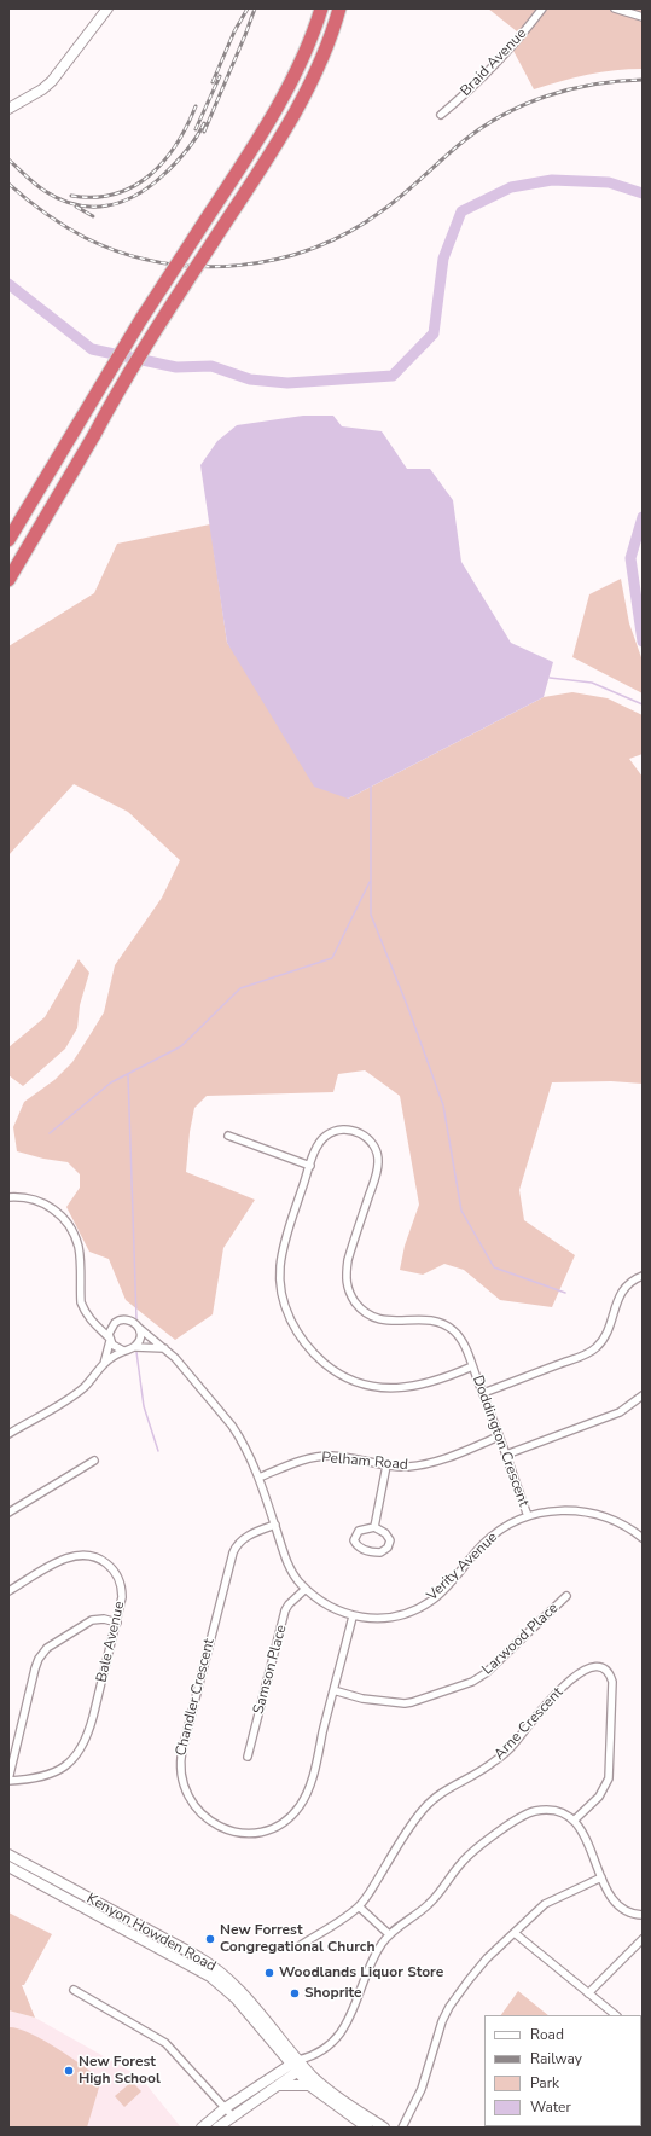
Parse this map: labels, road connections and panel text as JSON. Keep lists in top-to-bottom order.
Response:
{
  "streets": {
    "street": [
      "Braid Avenue",
      "Doddington Crescent",
      "Pelham Road",
      "Verity Avenue",
      "Larwood Place",
      "Bale Avenue",
      "Samson Place",
      "Chandler Crescent",
      "Arne Crescent",
      "Kenyon Howden Road"
    ]
  },
  "crossings": [
    ["Doddington Crescent", "Pelham Road"],
    ["Doddington Crescent", "Verity Avenue"],
    ["Pelham Road", "Verity Avenue"],
    ["Verity Avenue", "Samson Place"],
    ["Verity Avenue", "Chandler Crescent"],
    ["Larwood Place", "Chandler Crescent"]
  ],
  "places": [
    "New Forrest Congregational Church",
    "Woodlands Liquor Store",
    "Shoprite",
    "New Forest High School"
  ],
  "legend": [
    "Road",
    "Railway",
    "Park",
    "Water"
  ]
}
